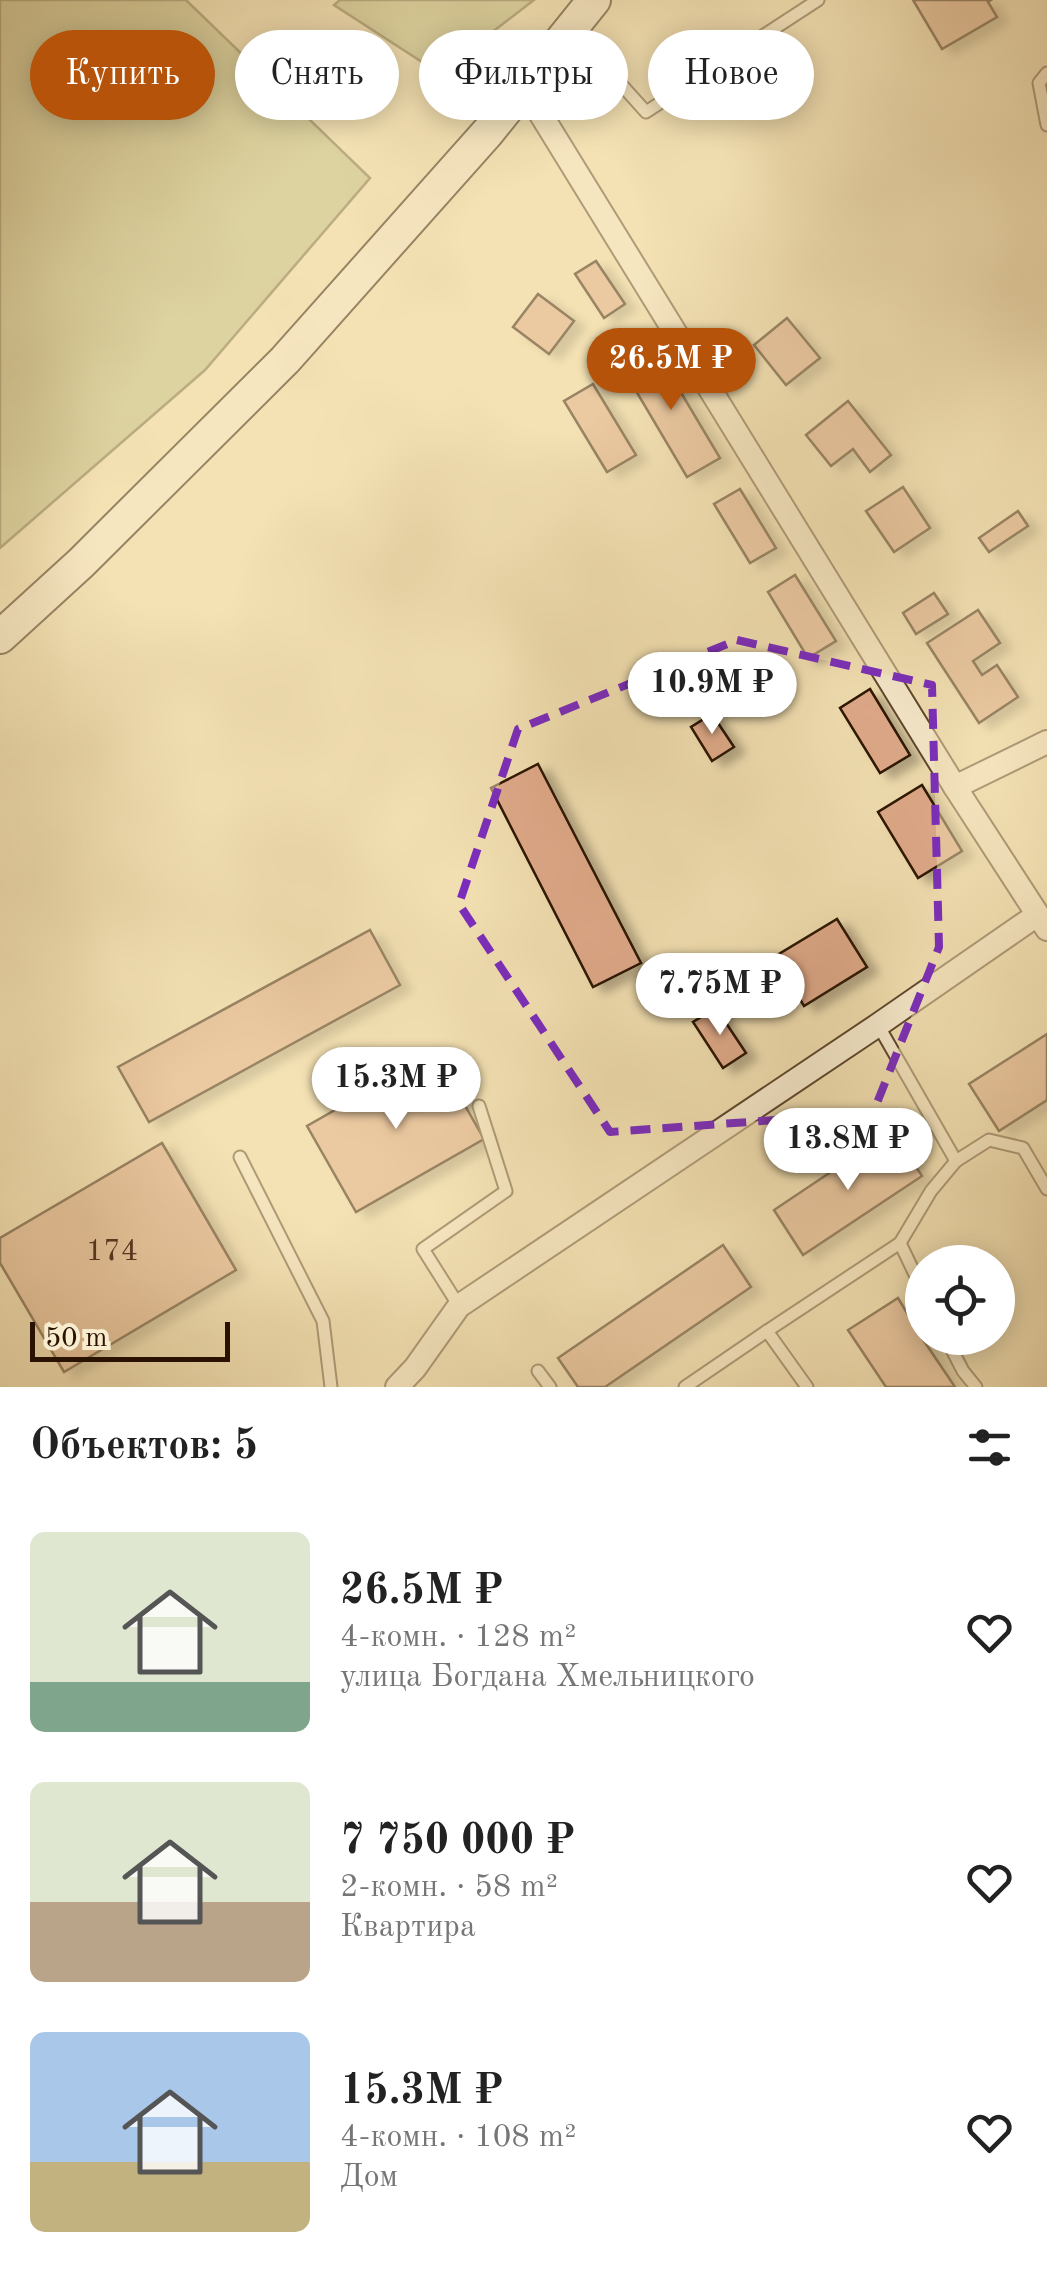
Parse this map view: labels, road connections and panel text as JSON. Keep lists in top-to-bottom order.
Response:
{
  "house_numbers": ["174"],
  "scale_bar": "50 m",
  "page": {
    "chip": [
      "Купить",
      "Снять",
      "Фильтры",
      "Новое"
    ],
    "price": [
      "26.5M ₽",
      "10.9M ₽",
      "7.75M ₽",
      "15.3M ₽",
      "13.8M ₽"
    ],
    "scale": "50 m",
    "heading": "Объектов: 5",
    "list": [
      {
        "name": "26.5M ₽",
        "note": "4-комн. · 128 m² · улица Богдана Хмельницкого"
      },
      {
        "name": "7 750 000 ₽",
        "note": "2-комн. · 58 m² · Квартира"
      },
      {
        "name": "15.3M ₽",
        "note": "4-комн. · 108 m² · Дом"
      }
    ]
  }
}
